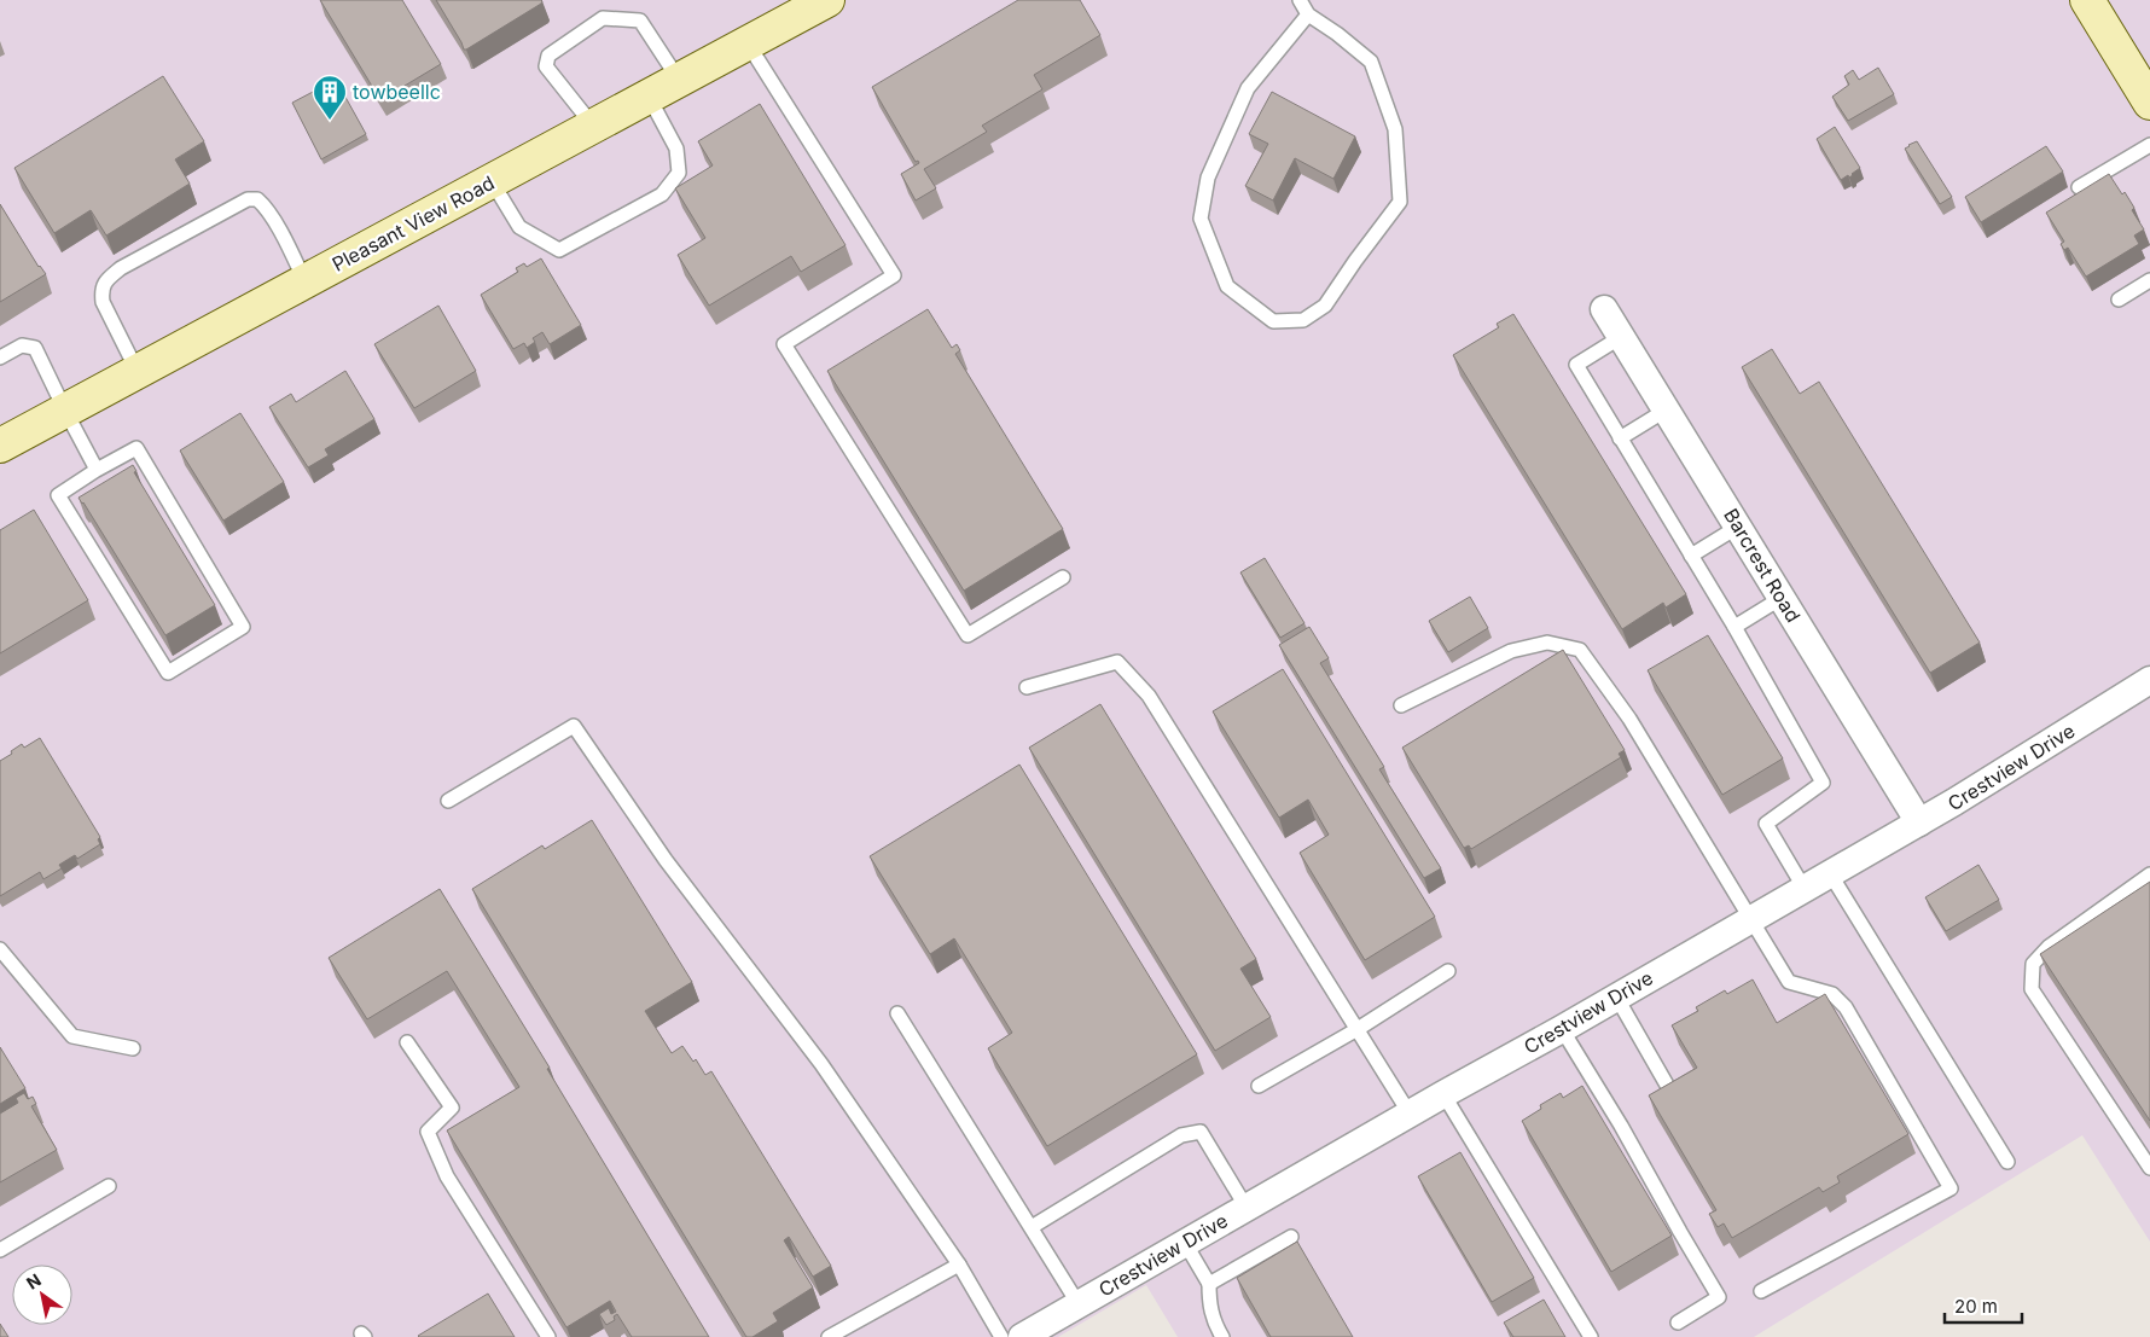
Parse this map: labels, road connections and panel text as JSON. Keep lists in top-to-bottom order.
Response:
{
  "streets": {
    "main road": ["Pleasant View Road"],
    "street": ["Barcrest Road", "Crestview Drive"]
  },
  "crossings": [
    ["Barcrest Road", "Crestview Drive"]
  ],
  "places": {
    "building": ["towbeellc"]
  },
  "scale_bar": "20 m",
  "north": "top left"
}
